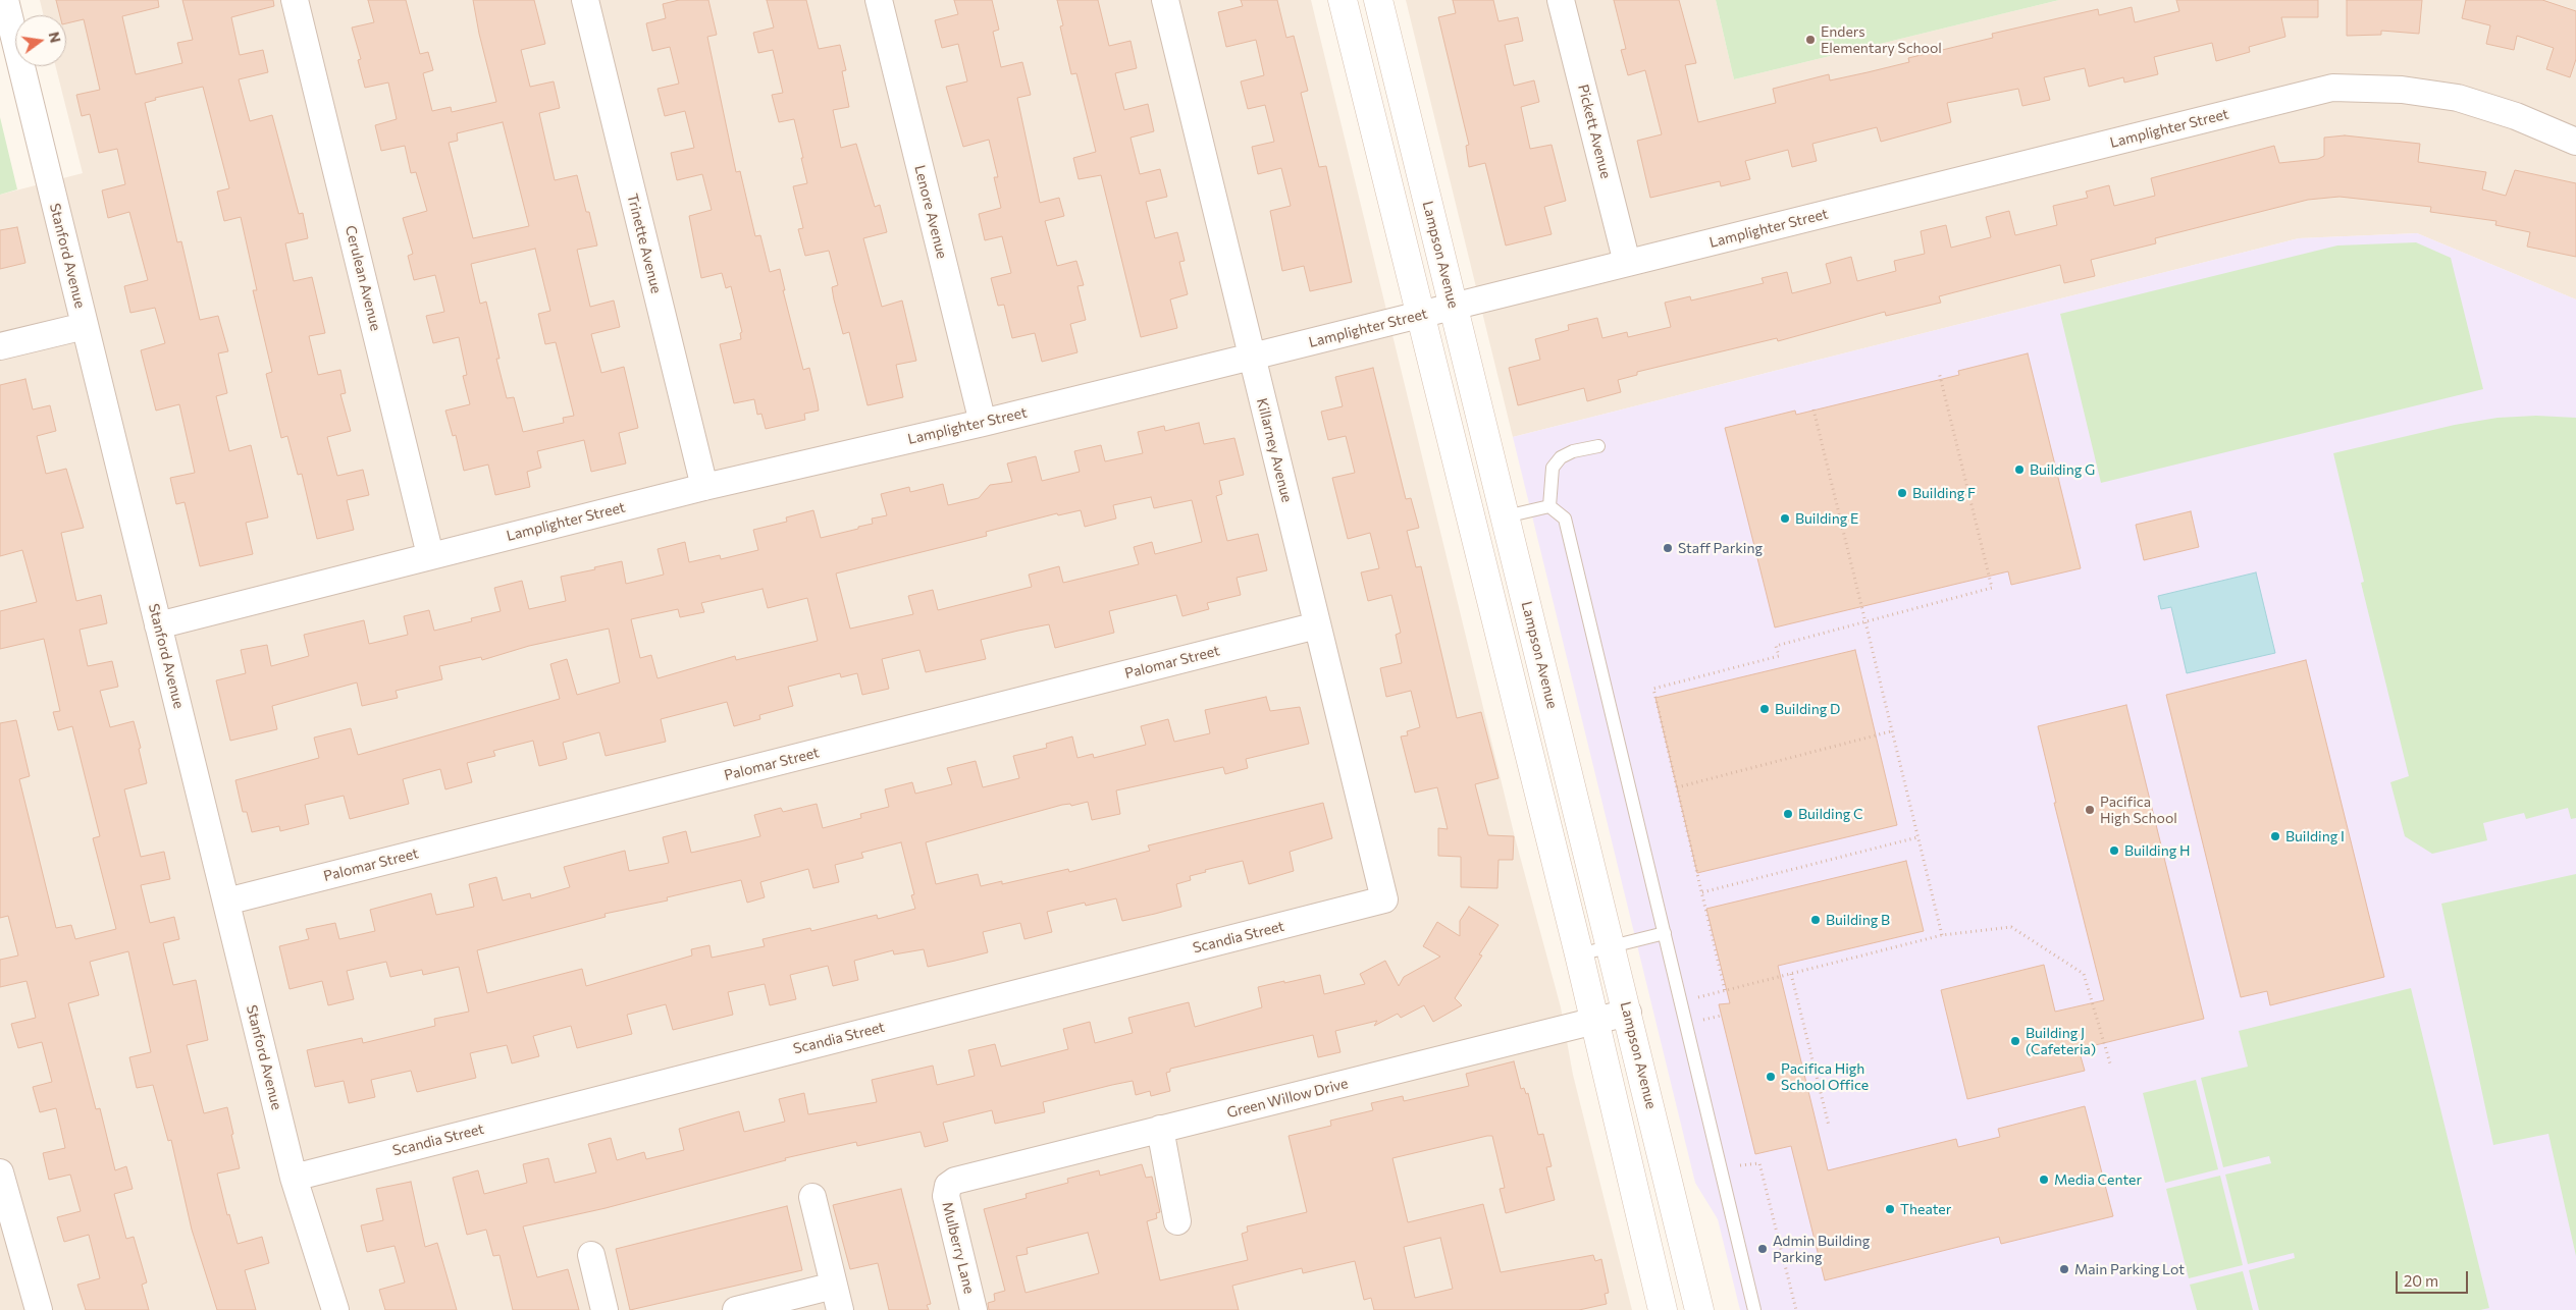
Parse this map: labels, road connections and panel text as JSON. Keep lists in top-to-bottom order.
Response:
{
  "streets": {
    "main road": ["Lampson Avenue"],
    "street": [
      "Lamplighter Street",
      "Pickett Avenue",
      "Lenore Avenue",
      "Trinette Avenue",
      "Stanford Avenue",
      "Cerulean Avenue",
      "Killarney Avenue",
      "Palomar Street",
      "Scandia Street",
      "Green Willow Drive",
      "Mulberry Lane"
    ]
  },
  "crossings": [
    ["Lamplighter Street", "Pickett Avenue"],
    ["Lamplighter Street", "Lenore Avenue"],
    ["Lamplighter Street", "Trinette Avenue"],
    ["Lamplighter Street", "Lampson Avenue"],
    ["Lamplighter Street", "Stanford Avenue"],
    ["Lamplighter Street", "Cerulean Avenue"],
    ["Lamplighter Street", "Killarney Avenue"],
    ["Lampson Avenue", "Green Willow Drive"],
    ["Stanford Avenue", "Palomar Street"],
    ["Stanford Avenue", "Scandia Street"],
    ["Killarney Avenue", "Palomar Street"],
    ["Killarney Avenue", "Scandia Street"],
    ["Green Willow Drive", "Mulberry Lane"]
  ],
  "places": [
    "Enders Elementary School",
    "Building G",
    "Building F",
    "Building E",
    "Staff Parking",
    "Building D",
    "Pacifica High School",
    "Building C",
    "Building I",
    "Building H",
    "Building B",
    "Building J (Cafeteria)",
    "Pacifica High School Office",
    "Media Center",
    "Theater",
    "Admin Building Parking",
    "Main Parking Lot"
  ],
  "scale_bar": "20 m",
  "north": "right"
}
